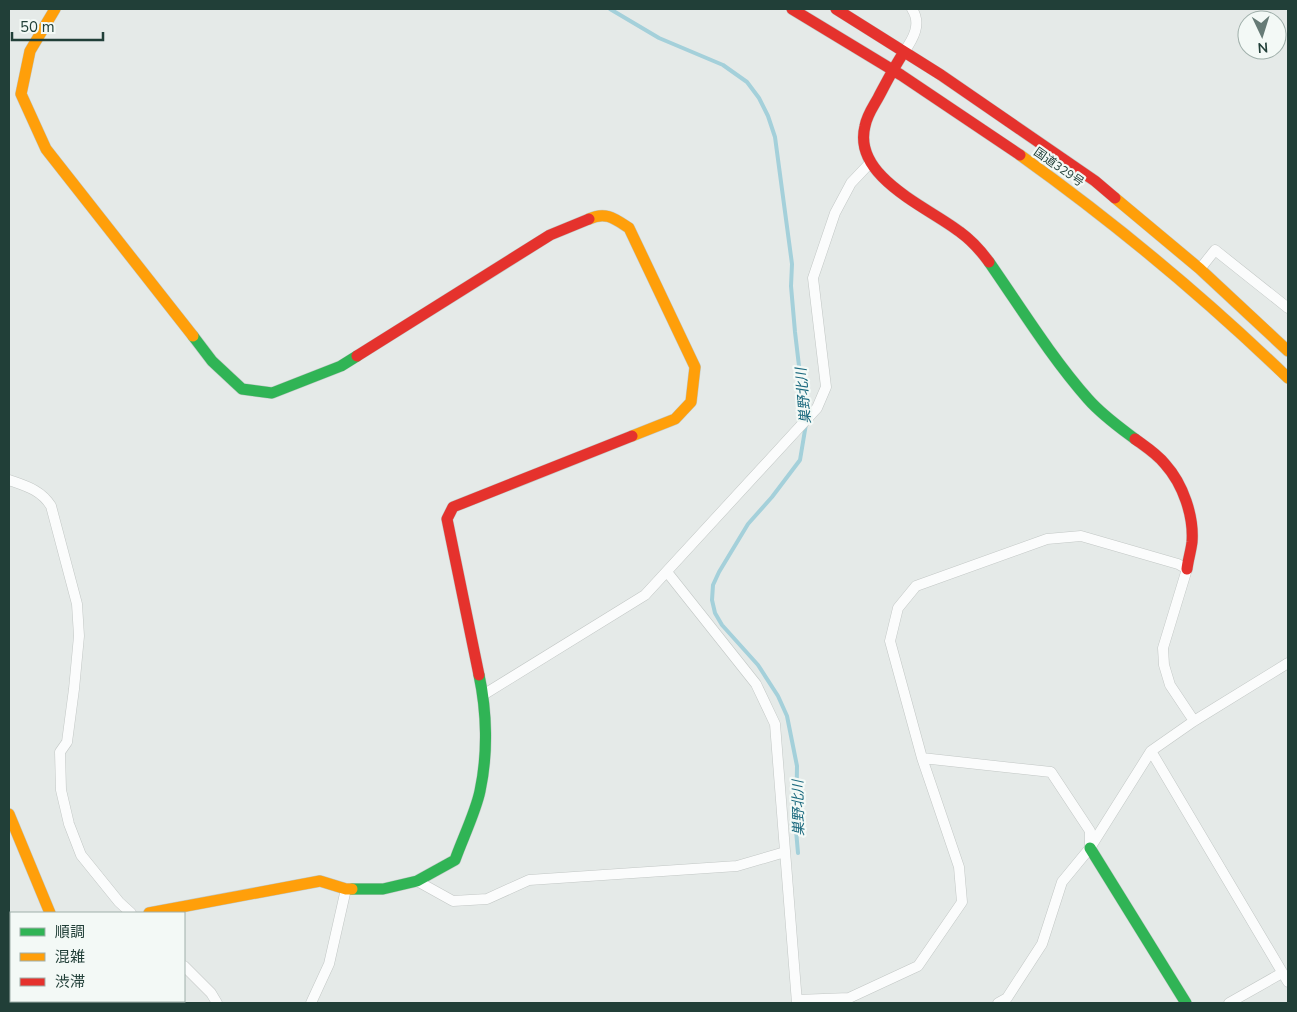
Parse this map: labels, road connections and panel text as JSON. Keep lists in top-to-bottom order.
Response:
{
  "streets": {
    "main road": ["国道329号"]
  },
  "water": ["巣野北川"],
  "legend": ["順調", "混雑", "渋滞"],
  "scale_bar": "50 m",
  "north": "bottom"
}
